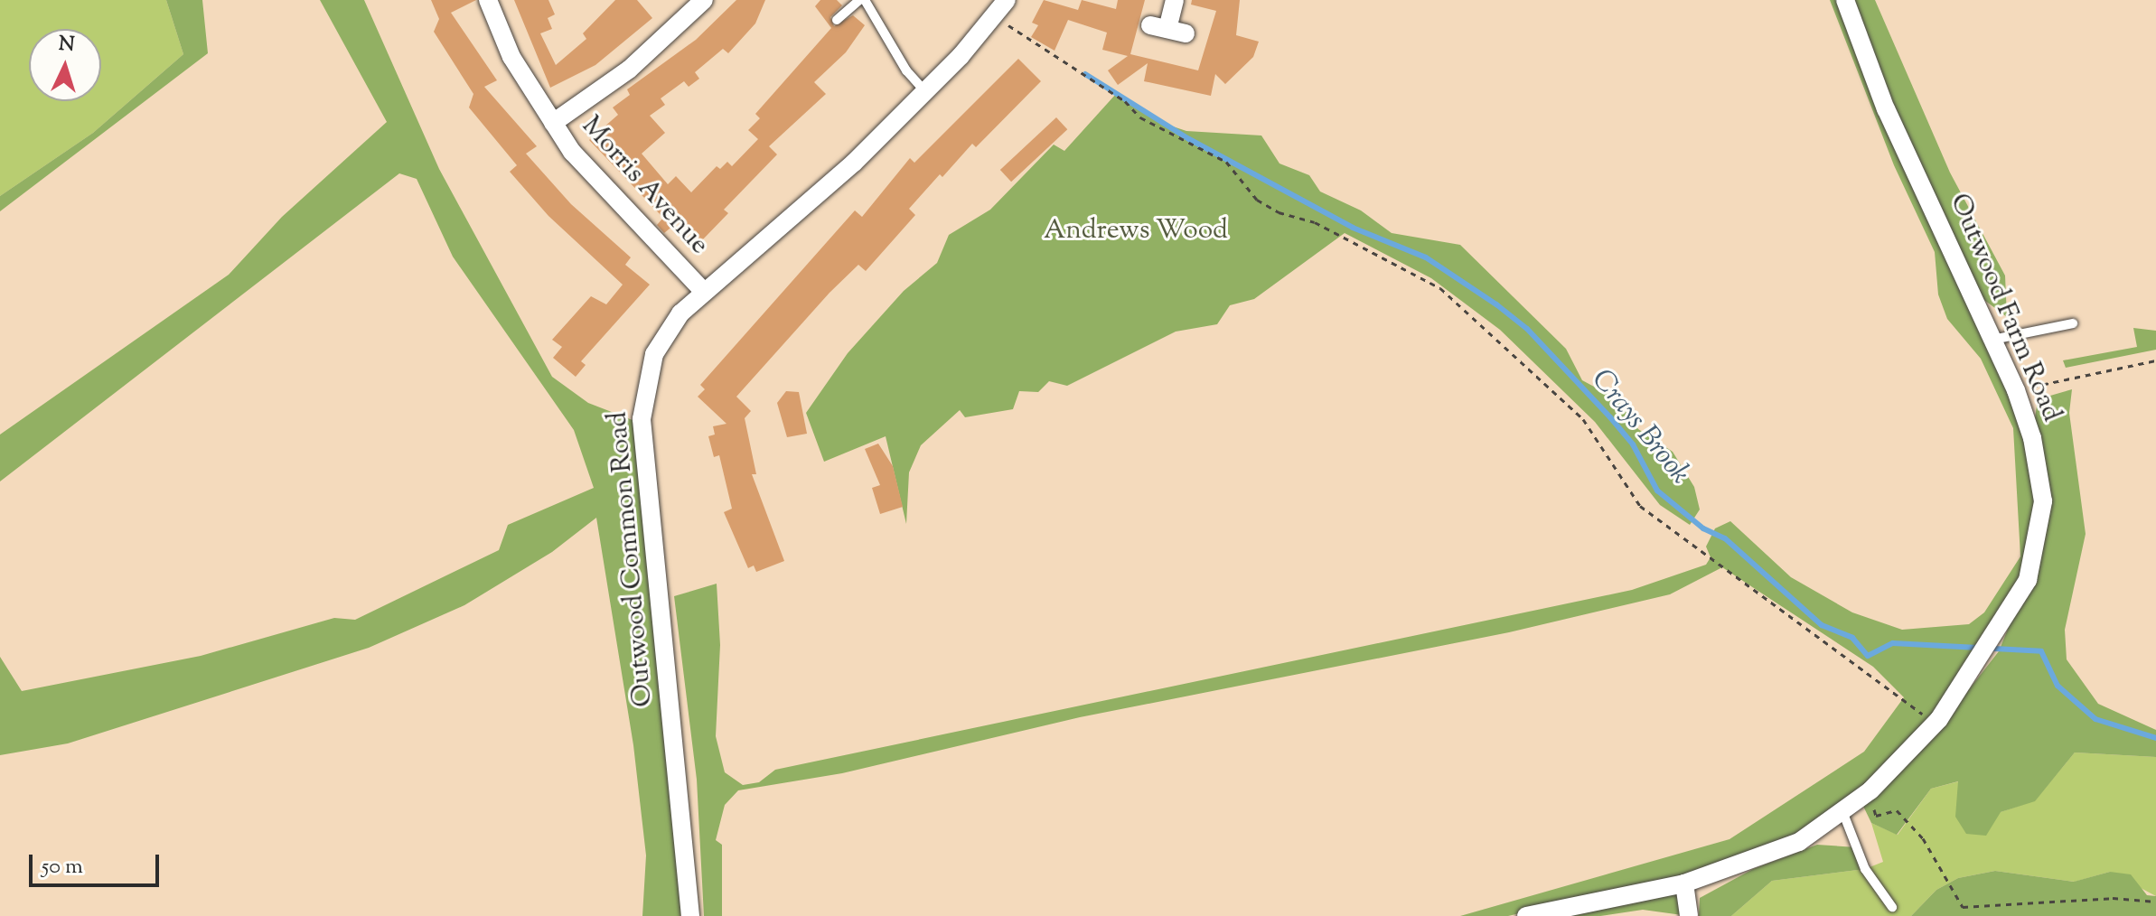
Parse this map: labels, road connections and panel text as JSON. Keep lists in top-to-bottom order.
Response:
{
  "streets": {
    "street": ["Morris Avenue", "Outwood Farm Road", "Outwood Common Road"]
  },
  "crossings": [
    ["Morris Avenue", "Outwood Common Road"]
  ],
  "water": ["Crays Brook"],
  "parks": ["Andrews Wood"],
  "scale_bar": "50 m",
  "north": "top"
}
